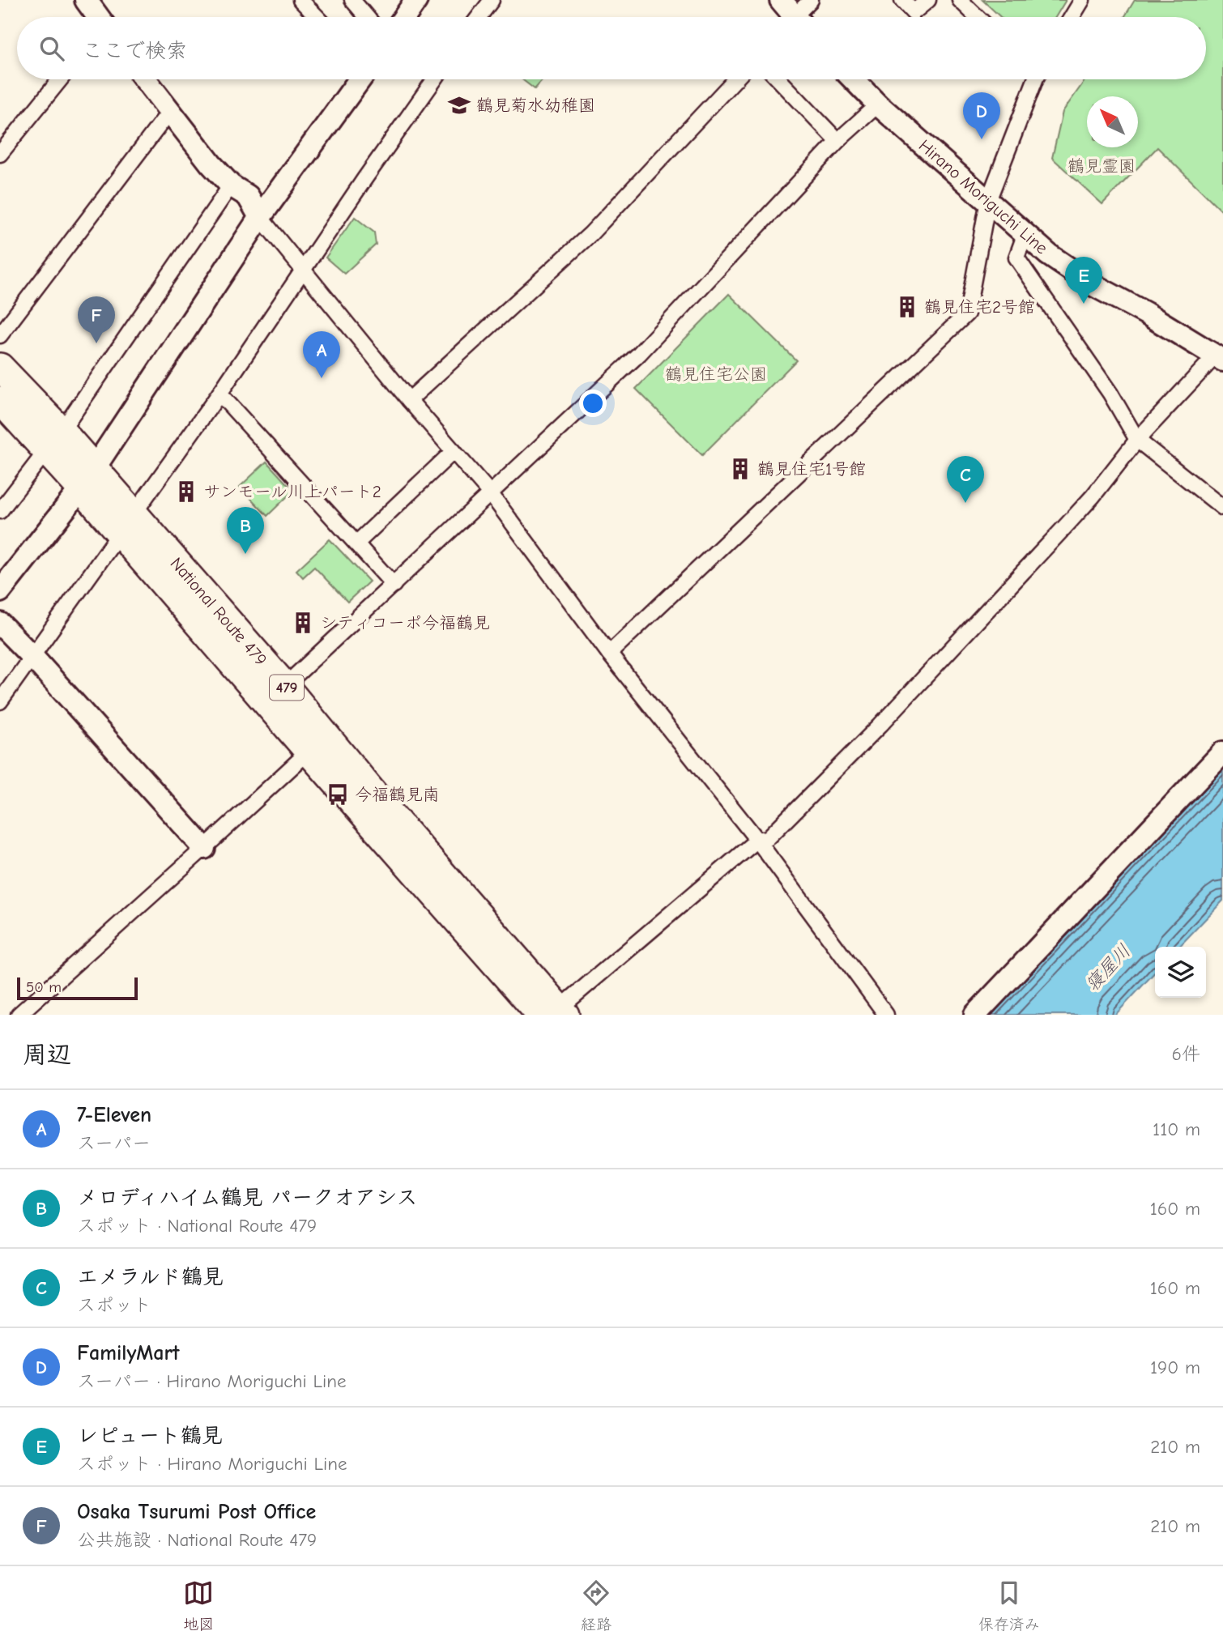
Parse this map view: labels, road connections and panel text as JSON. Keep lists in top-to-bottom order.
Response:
{
  "streets": {
    "highway": ["National Route 479", "479"],
    "street": ["Hirano Moriguchi Line"]
  },
  "water": ["寝屋川"],
  "parks": ["鶴見霊園", "鶴見住宅公園"],
  "places": {
    "school or university": ["鶴見菊水幼稚園"],
    "building": [
      "鶴見住宅2号館",
      "鶴見住宅1号館",
      "サンモール川上パート2",
      "シティコーポ今福鶴見"
    ],
    "bus stop": ["今福鶴見南"]
  },
  "scale_bar": "50 m",
  "north": "top left",
  "page": {
    "search": "ここで検索",
    "pins": [
      "D",
      "E",
      "F",
      "A",
      "C",
      "B"
    ],
    "scale": "50 m",
    "heading": ["周辺", "6件"],
    "list": [
      {
        "mark": "A",
        "name": "7-Eleven",
        "note": "スーパー",
        "value": "110 m"
      },
      {
        "mark": "B",
        "name": "メロディハイム鶴見 パークオアシス",
        "note": "スポット · National Route 479",
        "value": "160 m"
      },
      {
        "mark": "C",
        "name": "エメラルド鶴見",
        "note": "スポット",
        "value": "160 m"
      },
      {
        "mark": "D",
        "name": "FamilyMart",
        "note": "スーパー · Hirano Moriguchi Line",
        "value": "190 m"
      },
      {
        "mark": "E",
        "name": "レピュート鶴見",
        "note": "スポット · Hirano Moriguchi Line",
        "value": "210 m"
      },
      {
        "mark": "F",
        "name": "Osaka Tsurumi Post Office",
        "note": "公共施設 · National Route 479",
        "value": "210 m"
      }
    ],
    "nav": ["地図", "経路", "保存済み"]
  }
}
